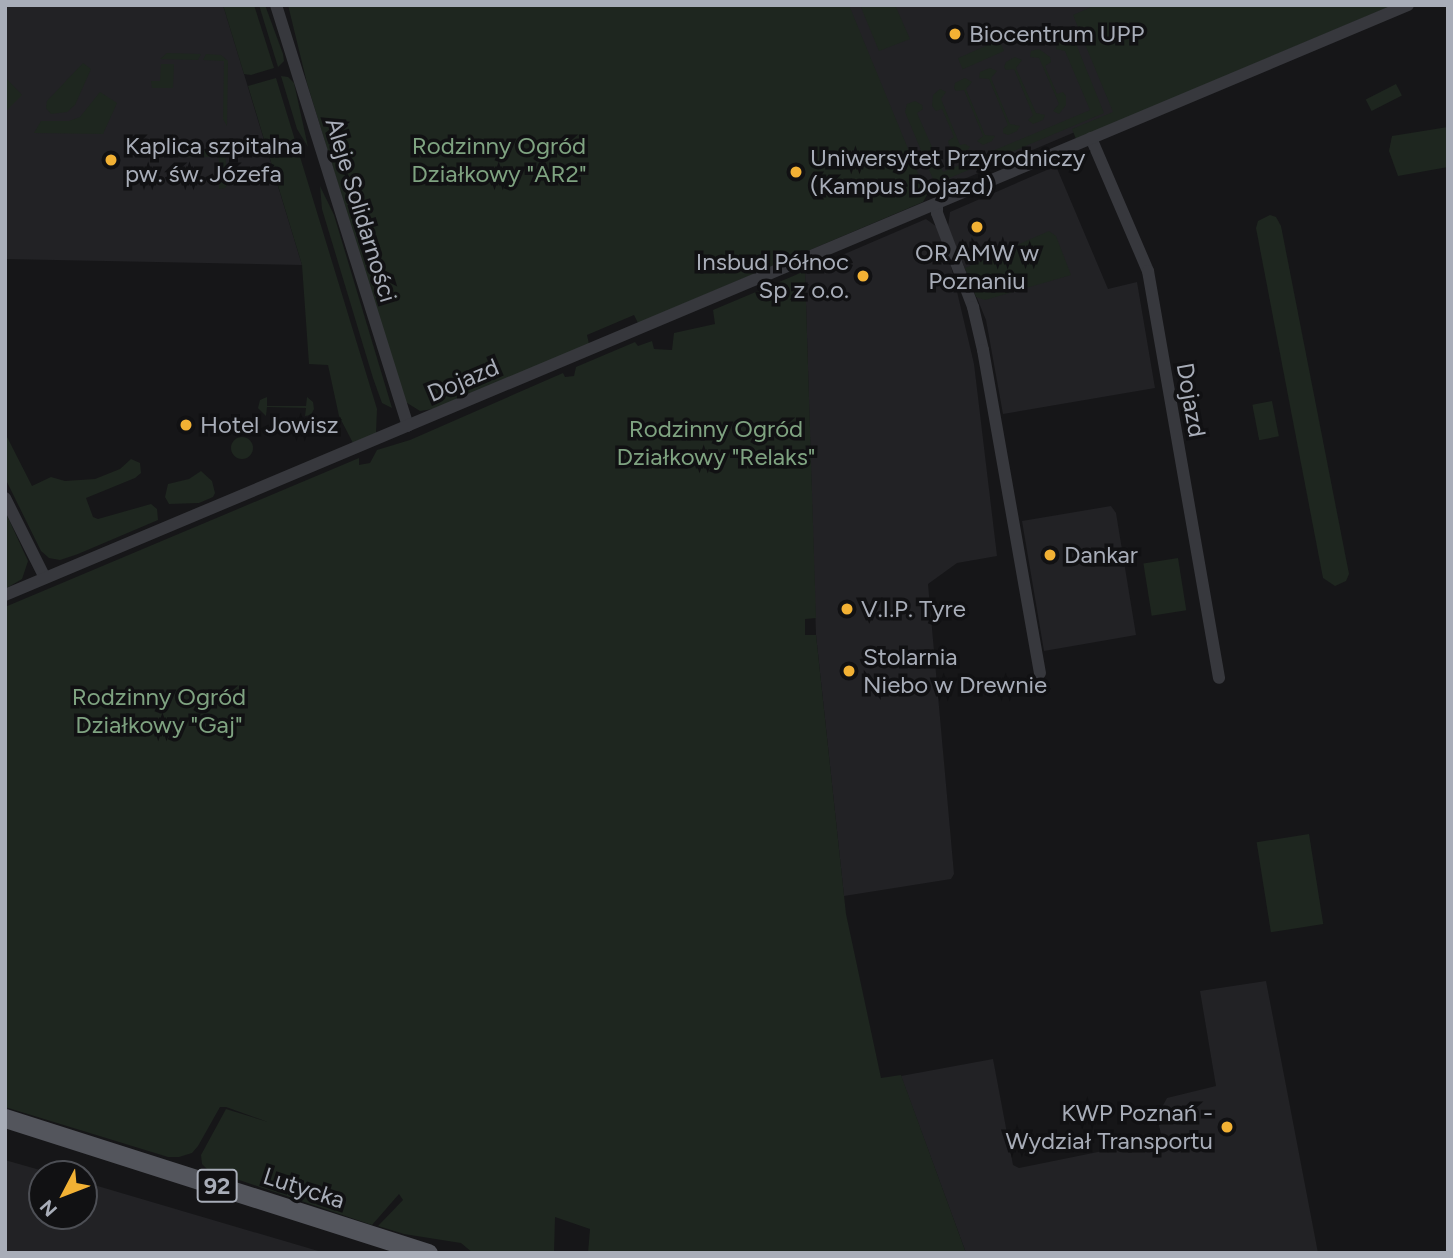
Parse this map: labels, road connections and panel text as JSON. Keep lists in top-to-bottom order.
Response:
{
  "streets": {
    "main road": ["92", "Lutycka"],
    "street": ["Aleje Solidarności", "Dojazd"]
  },
  "crossings": [
    ["Aleje Solidarności", "Dojazd"]
  ],
  "parks": ["Rodzinny Ogród Działkowy \"AR2\"", "Rodzinny Ogród Działkowy \"Relaks\"", "Rodzinny Ogród Działkowy \"Gaj\""],
  "places": [
    "Biocentrum UPP",
    "Kaplica szpitalna pw. św. Józefa",
    "Uniwersytet Przyrodniczy (Kampus Dojazd)",
    "OR AMW w Poznaniu",
    "Insbud Północ Sp z o.o.",
    "Hotel Jowisz",
    "Dankar",
    "V.I.P. Tyre",
    "Stolarnia Niebo w Drewnie",
    "KWP Poznań - Wydział Transportu"
  ],
  "north": "bottom left"
}
